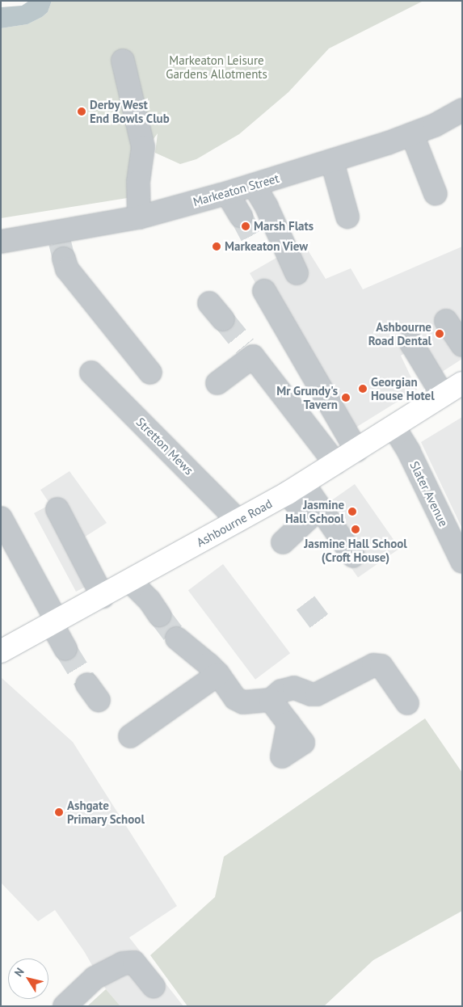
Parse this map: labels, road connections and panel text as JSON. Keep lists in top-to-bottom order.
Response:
{
  "streets": {
    "main road": ["Ashbourne Road"],
    "street": ["Markeaton Street", "Stretton Mews", "Slater Avenue"]
  },
  "crossings": [
    ["Stretton Mews", "Ashbourne Road"],
    ["Slater Avenue", "Ashbourne Road"]
  ],
  "parks": ["Markeaton Leisure Gardens Allotments"],
  "places": [
    "Derby West End Bowls Club",
    "Marsh Flats",
    "Markeaton View",
    "Ashbourne Road Dental",
    "Georgian House Hotel",
    "Mr Grundy's Tavern",
    "Jasmine Hall School",
    "Jasmine Hall School (Croft House)",
    "Ashgate Primary School"
  ],
  "north": "top left"
}
